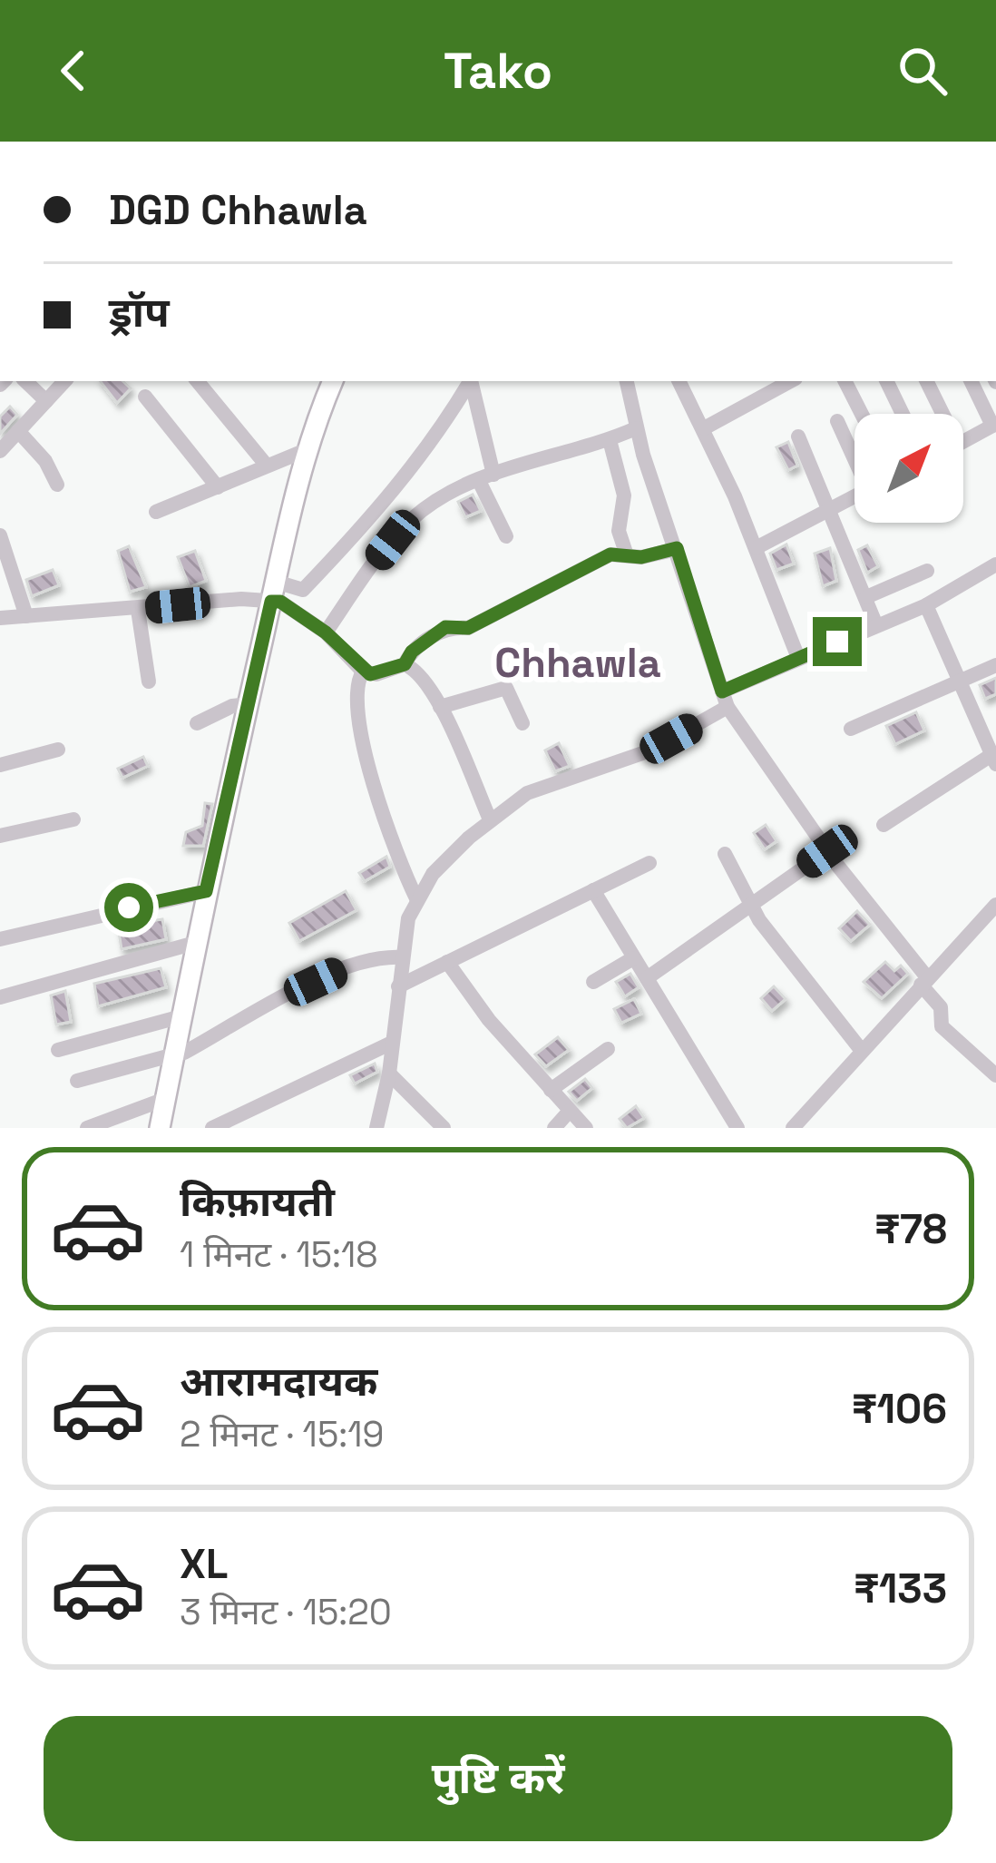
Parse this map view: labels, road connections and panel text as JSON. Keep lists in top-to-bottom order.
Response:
{
  "districts": ["Chhawla"],
  "north": "top right",
  "page": {
    "header": "Tako",
    "banner": ["DGD Chhawla", "ड्रॉप"],
    "list": [
      {
        "name": "किफ़ायती",
        "note": "1 मिनट · 15:18",
        "value": "₹78"
      },
      {
        "name": "आरामदायक",
        "note": "2 मिनट · 15:19",
        "value": "₹106"
      },
      {
        "name": "XL",
        "note": "3 मिनट · 15:20",
        "value": "₹133"
      }
    ],
    "buttons": "पुष्टि करें"
  }
}
